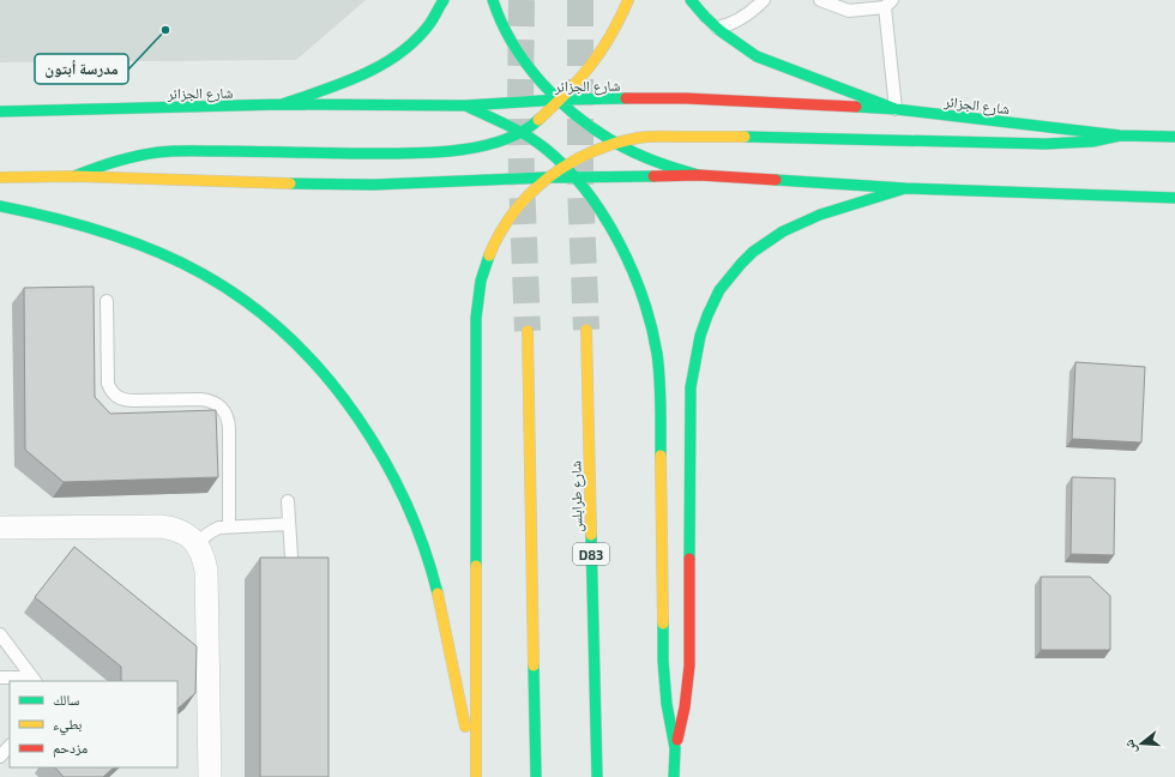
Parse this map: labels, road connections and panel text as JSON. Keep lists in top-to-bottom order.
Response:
{
  "streets": {
    "main road": ["شارع الجزائر", "شارع طرابلس", "D83"]
  },
  "places": ["مدرسة أبتون"],
  "legend": ["سالك", "بطيء", "مزدحم"],
  "north": "left"
}
